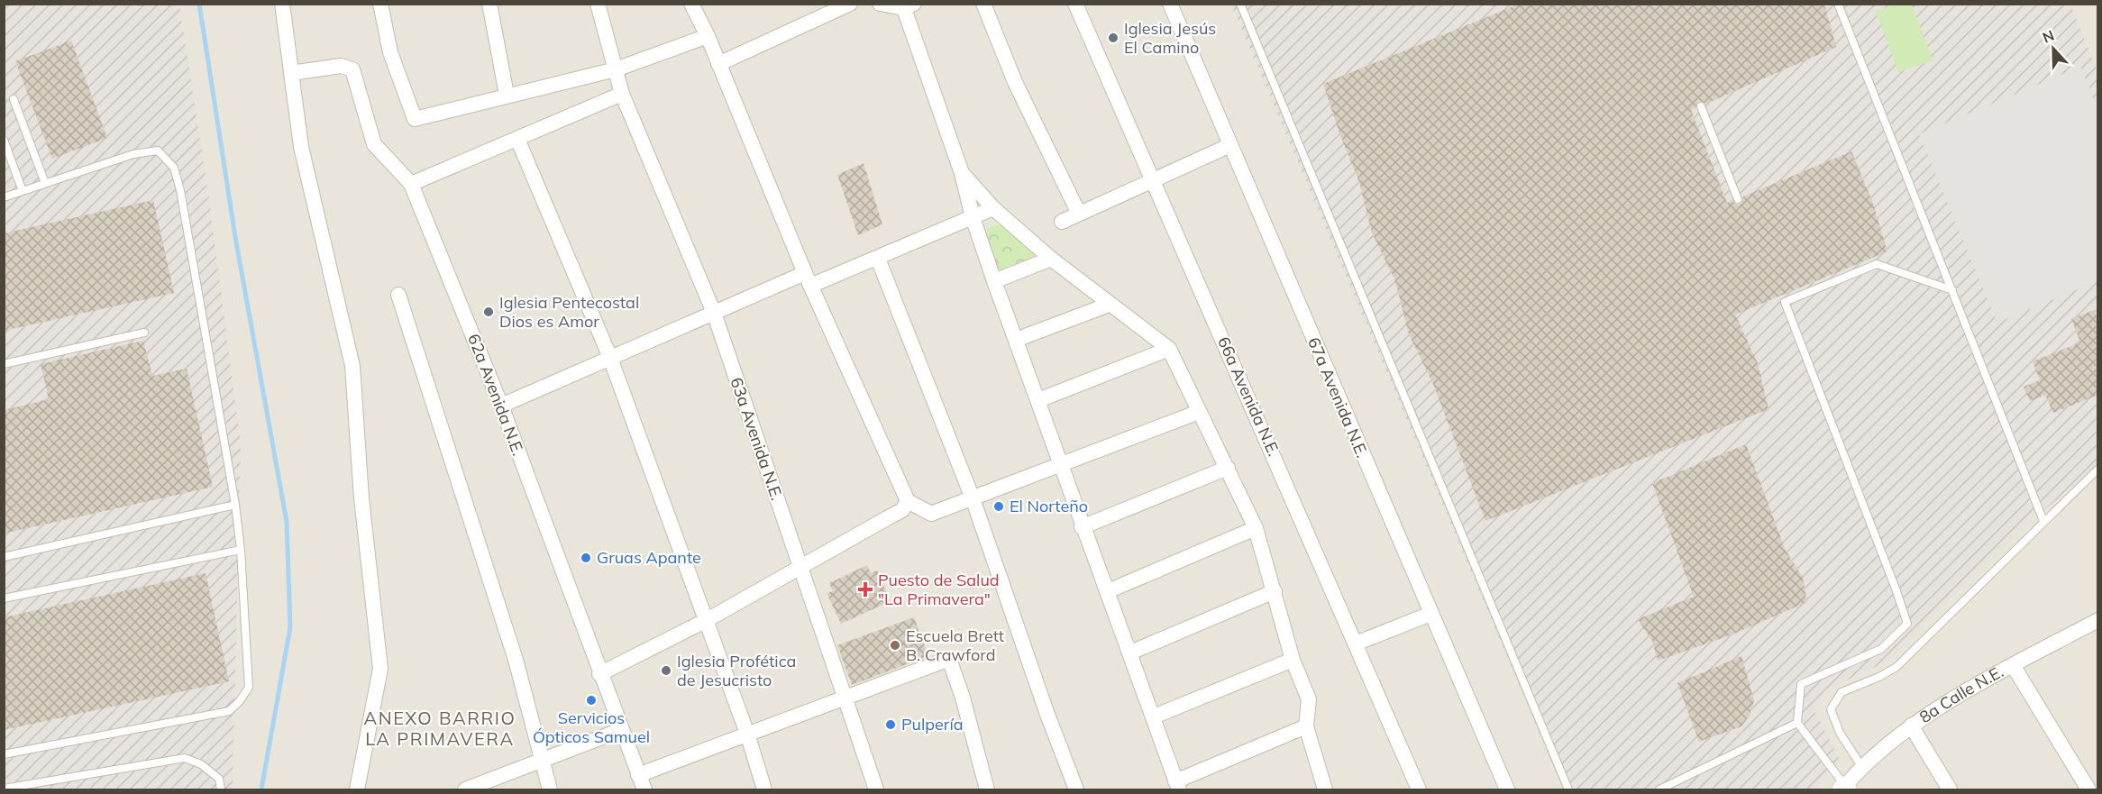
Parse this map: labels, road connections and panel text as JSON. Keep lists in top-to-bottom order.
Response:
{
  "streets": {
    "street": [
      "62a Avenida N.E.",
      "66a Avenida N.E.",
      "67a Avenida N.E.",
      "63a Avenida N.E.",
      "8a Calle N.E."
    ]
  },
  "districts": ["ANEXO BARRIO LA PRIMAVERA"],
  "places": {
    "other": [
      "Iglesia Jesús El Camino",
      "Iglesia Pentecostal Dios es Amor",
      "El Norteño",
      "Gruas Apante",
      "Escuela Brett B. Crawford",
      "Iglesia Profética de Jesucristo",
      "Servicios Ópticos Samuel",
      "Pulpería"
    ],
    "health": ["Puesto de Salud \"La Primavera\""]
  },
  "north": "top"
}
